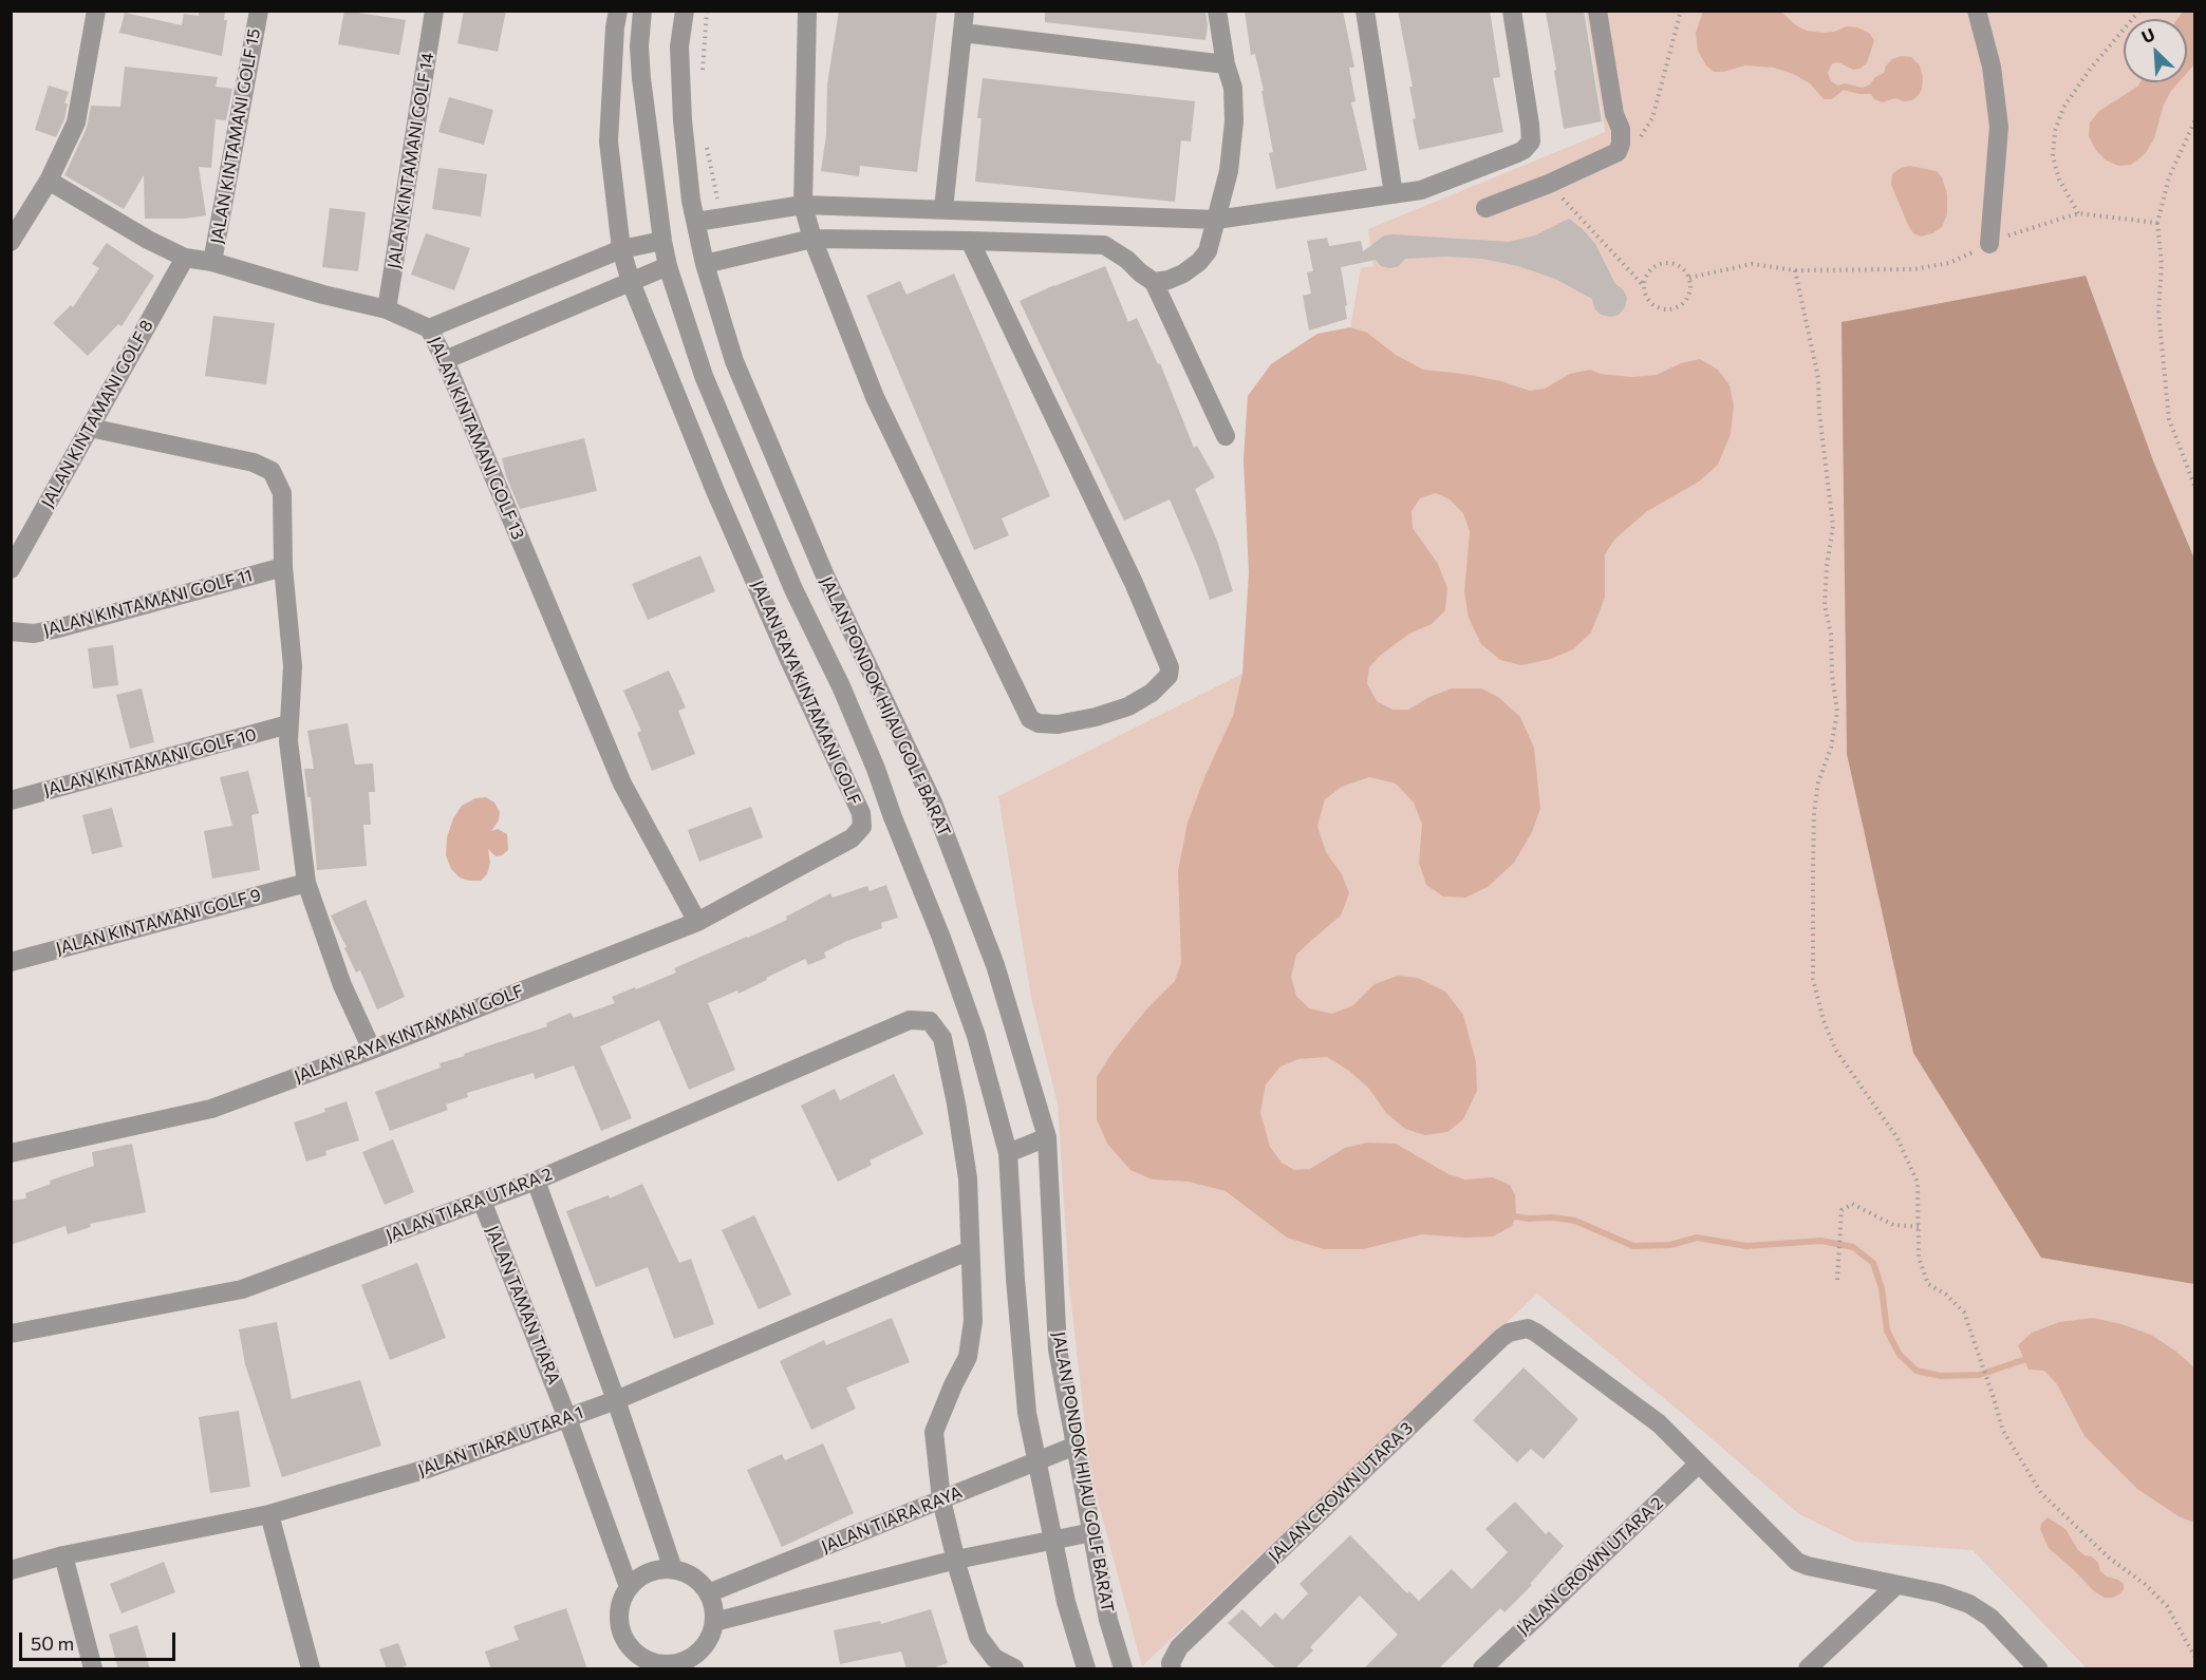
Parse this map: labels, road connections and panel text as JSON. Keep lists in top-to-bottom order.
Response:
{
  "streets": {
    "street": [
      "JALAN KINTAMANI GOLF 15",
      "JALAN KINTAMANI GOLF 14",
      "JALAN KINTAMANI GOLF 8",
      "JALAN KINTAMANI GOLF 13",
      "JALAN KINTAMANI GOLF 11",
      "JALAN RAYA KINTAMANI GOLF",
      "JALAN PONDOK HIJAU GOLF BARAT",
      "JALAN KINTAMANI GOLF 10",
      "JALAN KINTAMANI GOLF 9",
      "JALAN TIARA UTARA 2",
      "JALAN TAMAN TIARA",
      "JALAN TIARA UTARA 1",
      "JALAN CROWN UTARA 3",
      "JALAN TIARA RAYA",
      "JALAN CROWN UTARA 2"
    ]
  },
  "crossings": [
    ["JALAN KINTAMANI GOLF 15", "JALAN KINTAMANI GOLF 13"],
    ["JALAN KINTAMANI GOLF 14", "JALAN KINTAMANI GOLF 13"],
    ["JALAN KINTAMANI GOLF 8", "JALAN KINTAMANI GOLF 13"],
    ["JALAN KINTAMANI GOLF 13", "JALAN RAYA KINTAMANI GOLF"],
    ["JALAN PONDOK HIJAU GOLF BARAT", "JALAN TIARA RAYA"],
    ["JALAN TIARA UTARA 2", "JALAN TAMAN TIARA"],
    ["JALAN TIARA UTARA 2", "JALAN TIARA UTARA 1"],
    ["JALAN TAMAN TIARA", "JALAN TIARA UTARA 1"],
    ["JALAN TAMAN TIARA", "JALAN TIARA RAYA"],
    ["JALAN CROWN UTARA 3", "JALAN CROWN UTARA 2"]
  ],
  "scale_bar": "50 m",
  "north": "top left"
}
